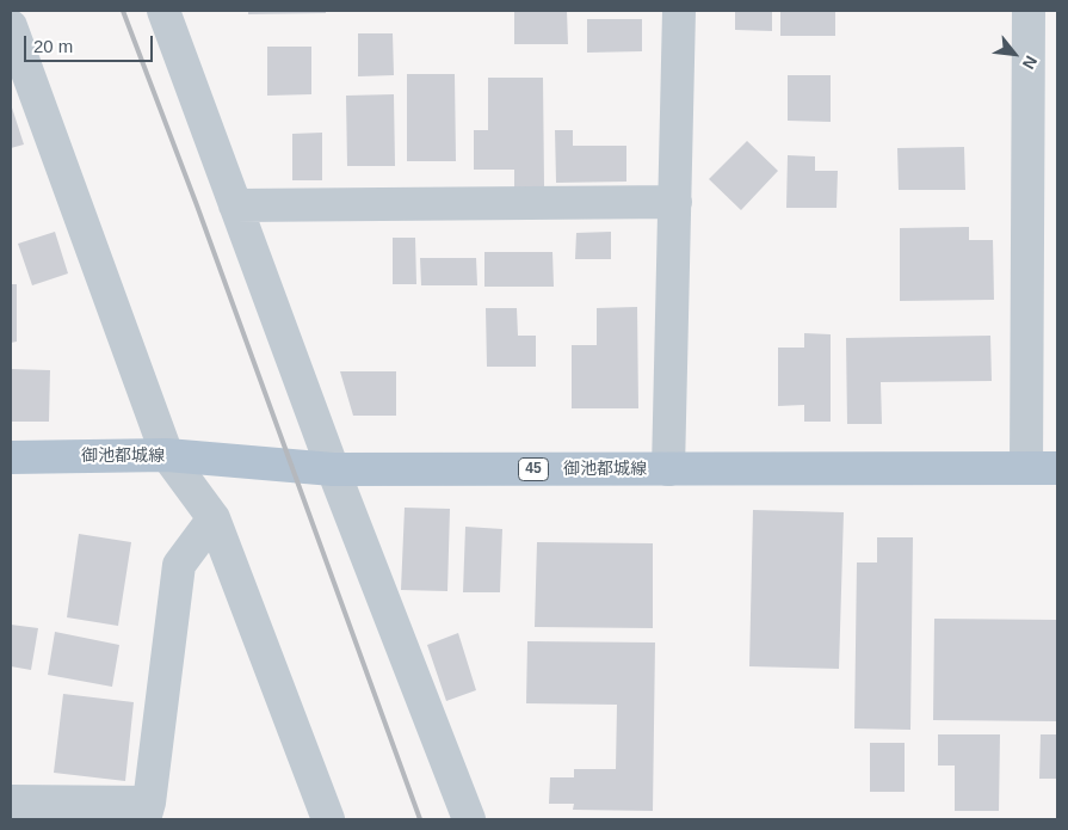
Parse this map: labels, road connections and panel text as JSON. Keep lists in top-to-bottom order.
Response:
{
  "streets": {
    "main road": ["御池都城線", "45"]
  },
  "scale_bar": "20 m",
  "north": "bottom right"
}
